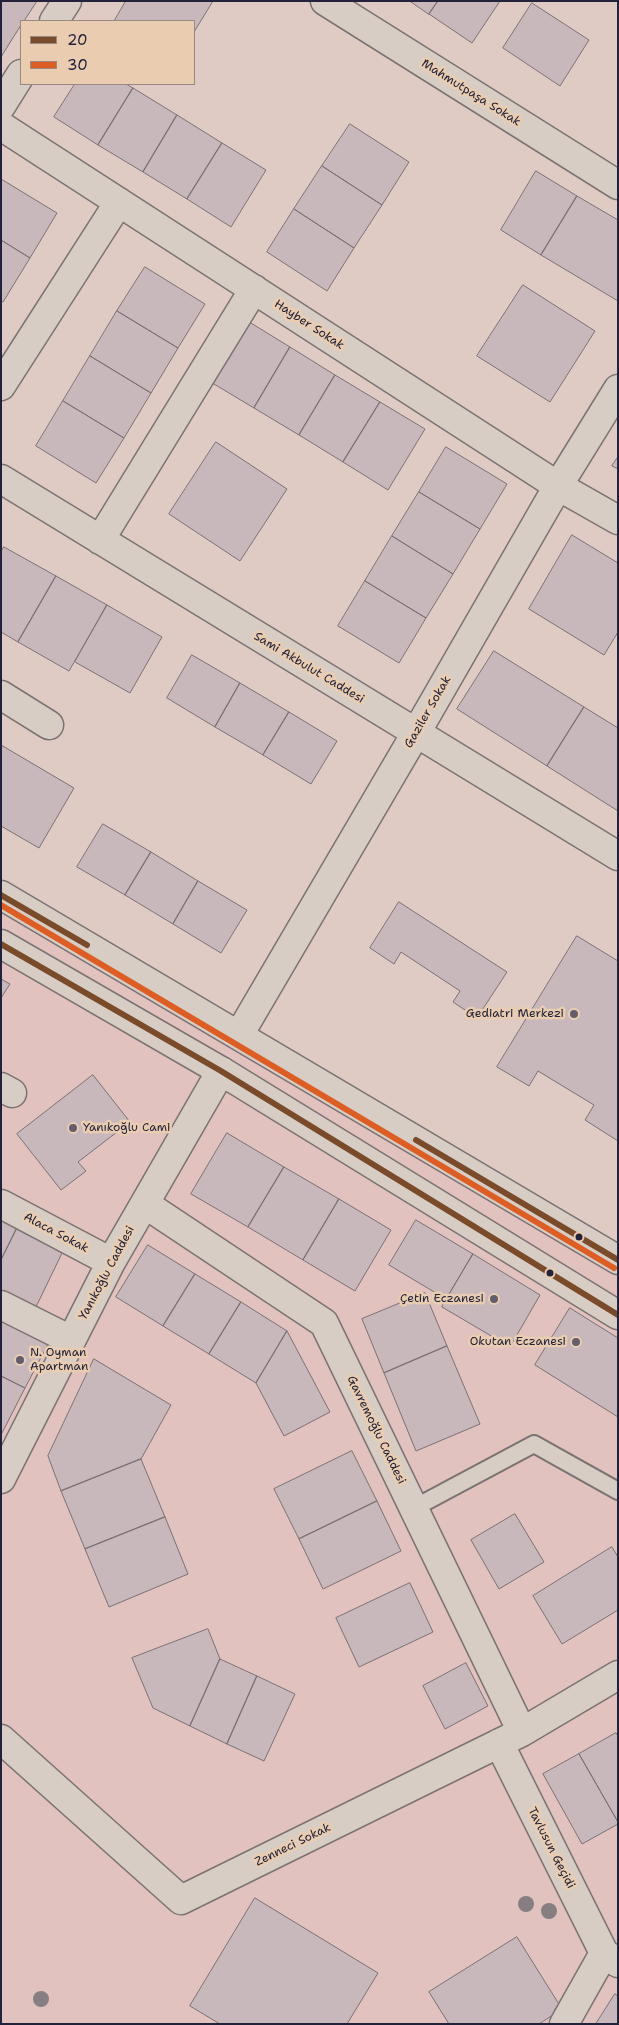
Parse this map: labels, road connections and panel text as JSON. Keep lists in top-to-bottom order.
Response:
{
  "streets": {
    "street": [
      "Mahmutpaşa Sokak",
      "Hayber Sokak",
      "Sami Akbulut Caddesi",
      "Gaziler Sokak",
      "Alaca Sokak",
      "Yanıkoğlu Caddesi",
      "Gavremoğlu Caddesi",
      "Zenneci Sokak",
      "Tavlusun Geçidi"
    ]
  },
  "crossings": [
    ["Hayber Sokak", "Gaziler Sokak"],
    ["Sami Akbulut Caddesi", "Gaziler Sokak"],
    ["Alaca Sokak", "Yanıkoğlu Caddesi"],
    ["Yanıkoğlu Caddesi", "Gavremoğlu Caddesi"],
    ["Gavremoğlu Caddesi", "Zenneci Sokak"],
    ["Gavremoğlu Caddesi", "Tavlusun Geçidi"],
    ["Zenneci Sokak", "Tavlusun Geçidi"]
  ],
  "places": [
    "Gediatri Merkezi",
    "Yanıkoğlu Cami",
    "Çetin Eczanesi",
    "Okutan Eczanesi",
    "N. Oyman Apartman"
  ],
  "lines": ["transit line 20", "transit line 30"],
  "legend": ["20", "30"]
}
